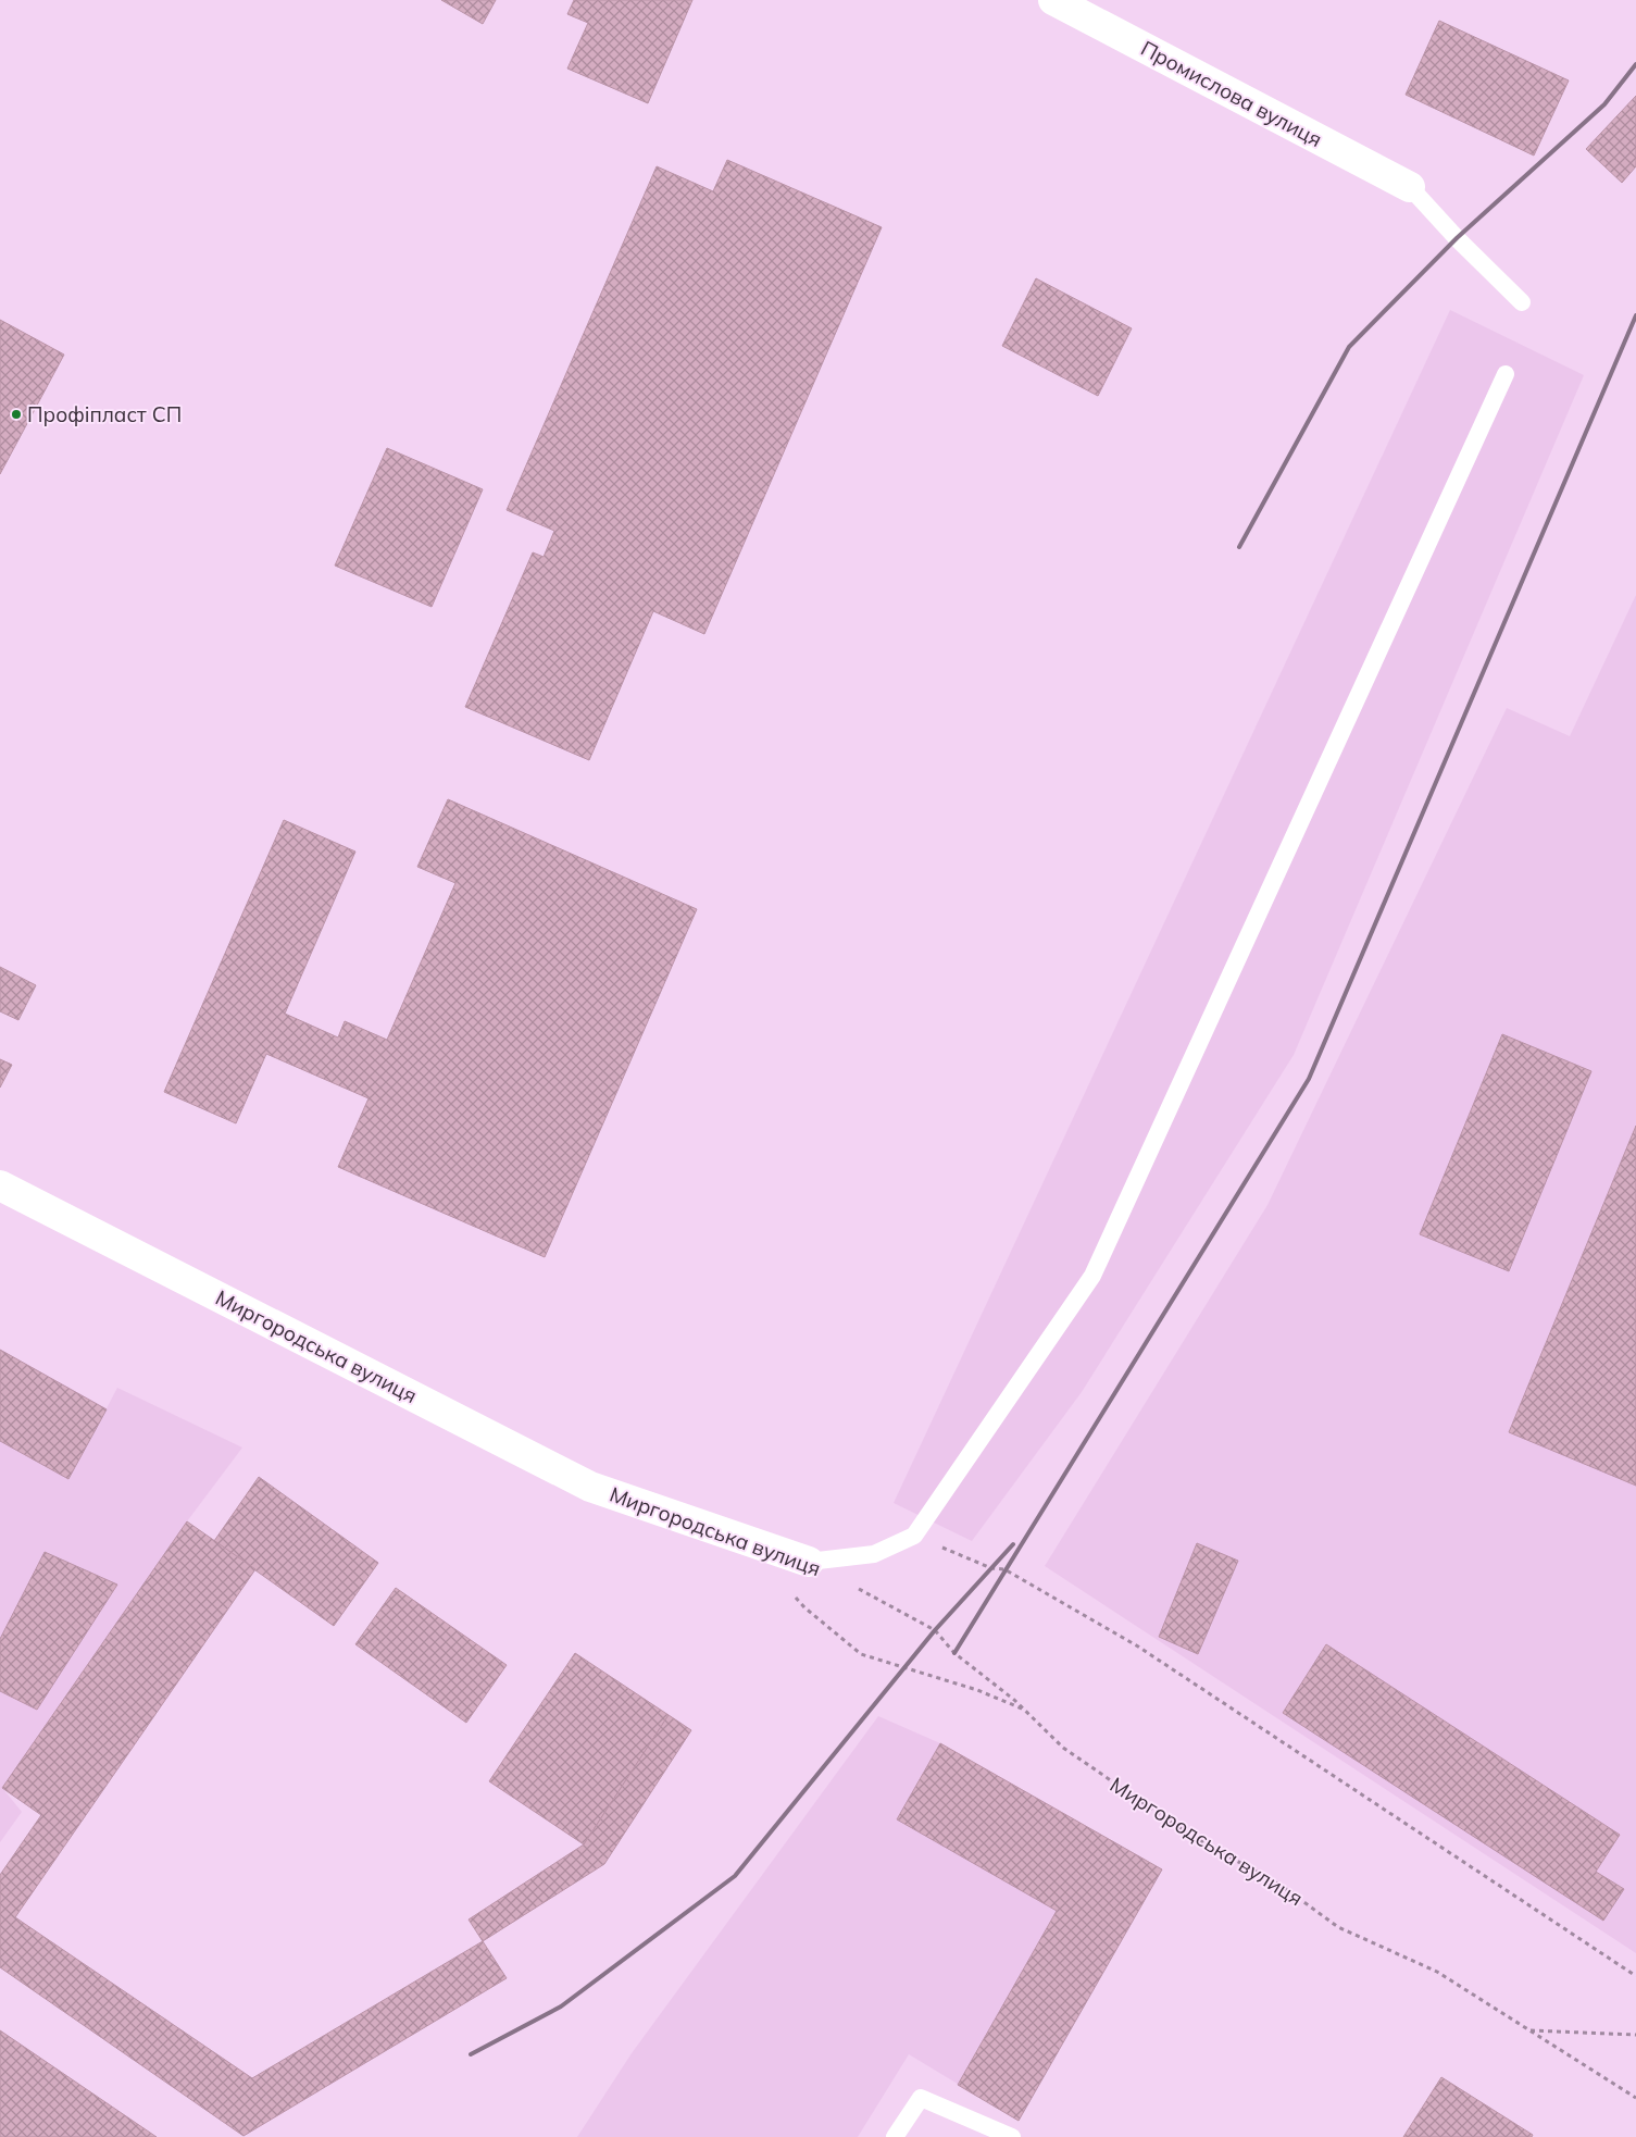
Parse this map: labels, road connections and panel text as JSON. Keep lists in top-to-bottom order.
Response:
{
  "streets": {
    "street": ["Промислова вулиця", "Миргородська вулиця"]
  },
  "places": ["Профіпласт СП"]
}
